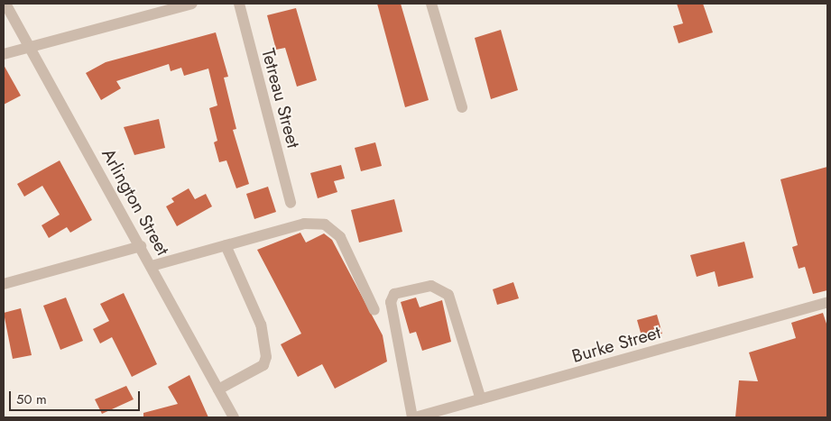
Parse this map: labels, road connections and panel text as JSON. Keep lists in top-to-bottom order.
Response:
{
  "streets": {
    "street": ["Tetreau Street", "Arlington Street", "Burke Street"]
  },
  "scale_bar": "50 m"
}
